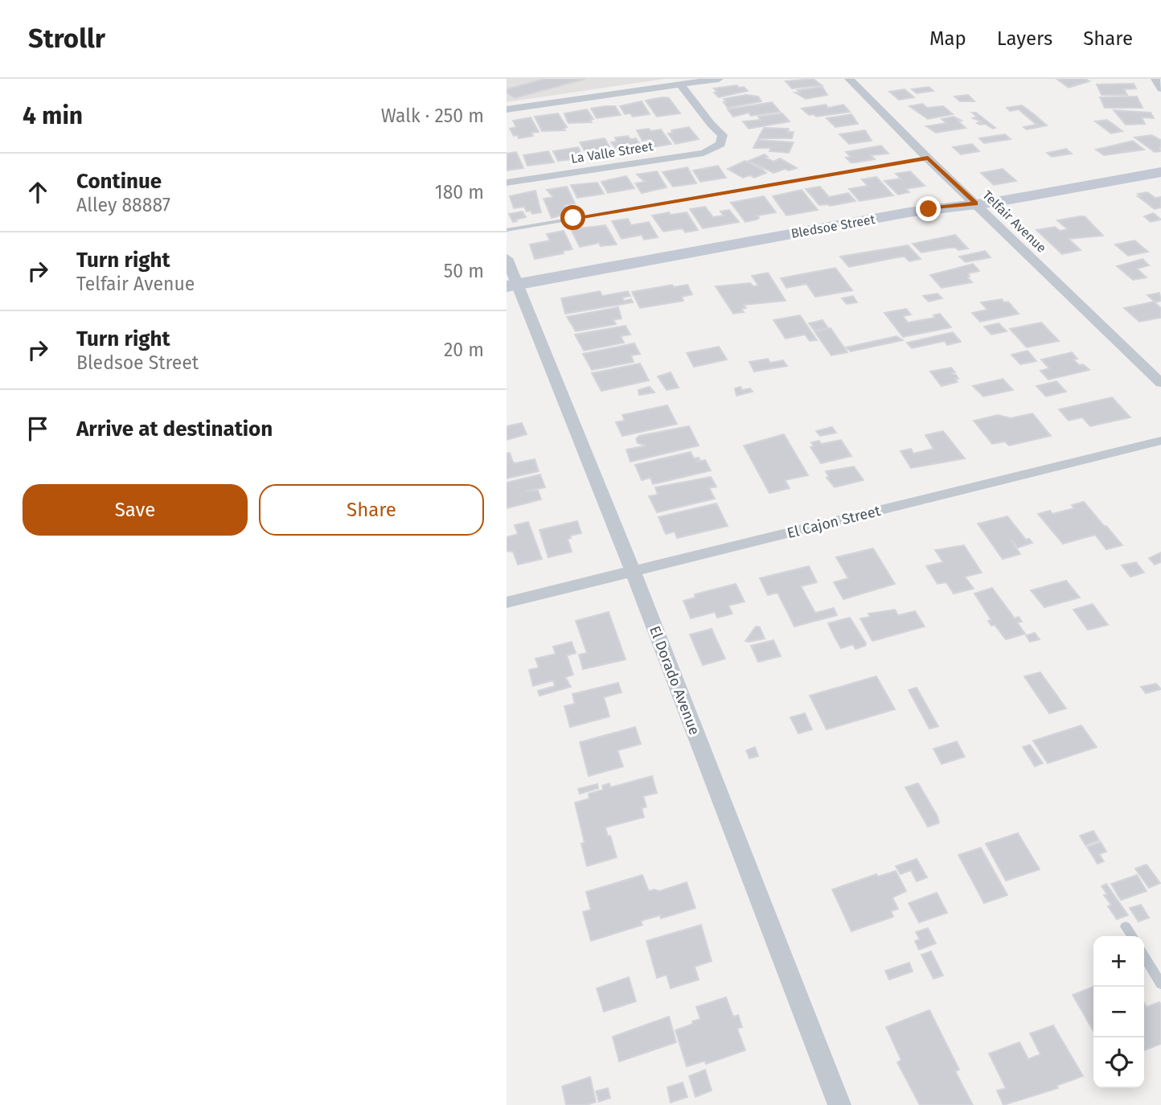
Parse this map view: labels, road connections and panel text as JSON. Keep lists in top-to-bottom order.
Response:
{
  "streets": {
    "street": [
      "La Valle Street",
      "Telfair Avenue",
      "Bledsoe Street",
      "El Cajon Street",
      "El Dorado Avenue"
    ]
  },
  "crossings": [
    ["Telfair Avenue", "Bledsoe Street"],
    ["Bledsoe Street", "El Dorado Avenue"],
    ["El Cajon Street", "El Dorado Avenue"]
  ],
  "page": {
    "header": "Strollr",
    "nav": ["Map", "Layers", "Share"],
    "heading": ["4 min", "Walk · 250 m"],
    "list": [
      ["Continue", "Alley 88887", "180 m"],
      ["Turn right", "Telfair Avenue", "50 m"],
      ["Turn right", "Bledsoe Street", "20 m"],
      "Arrive at destination"
    ],
    "buttons": ["Save", "Share"],
    "map_buttons": ["+", "−"]
  }
}
